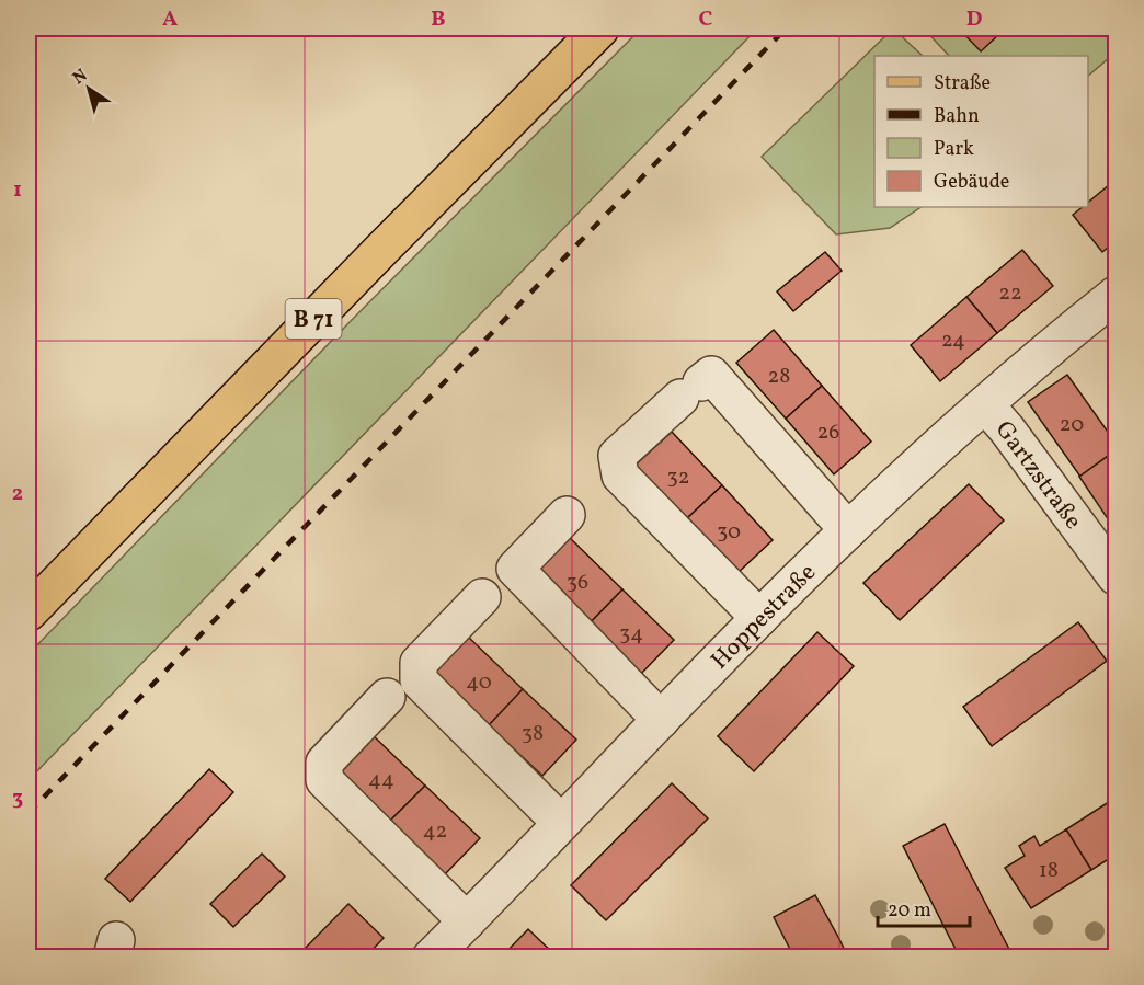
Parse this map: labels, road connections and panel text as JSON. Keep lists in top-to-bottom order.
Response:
{
  "streets": {
    "main road": ["B 71"],
    "street": ["Gartzstraße", "Hoppestraße"]
  },
  "crossings": [
    ["Gartzstraße", "Hoppestraße"]
  ],
  "house_numbers": [
    "22",
    "24",
    "28",
    "20",
    "26",
    "32",
    "30",
    "36",
    "34",
    "40",
    "38",
    "44",
    "42",
    "18"
  ],
  "legend": [
    "Straße",
    "Bahn",
    "Park",
    "Gebäude"
  ],
  "scale_bar": "20 m",
  "north": "top left",
  "grid": {
    "columns": [
      "A",
      "B",
      "C",
      "D"
    ],
    "rows": ["1", "2", "3"]
  }
}
